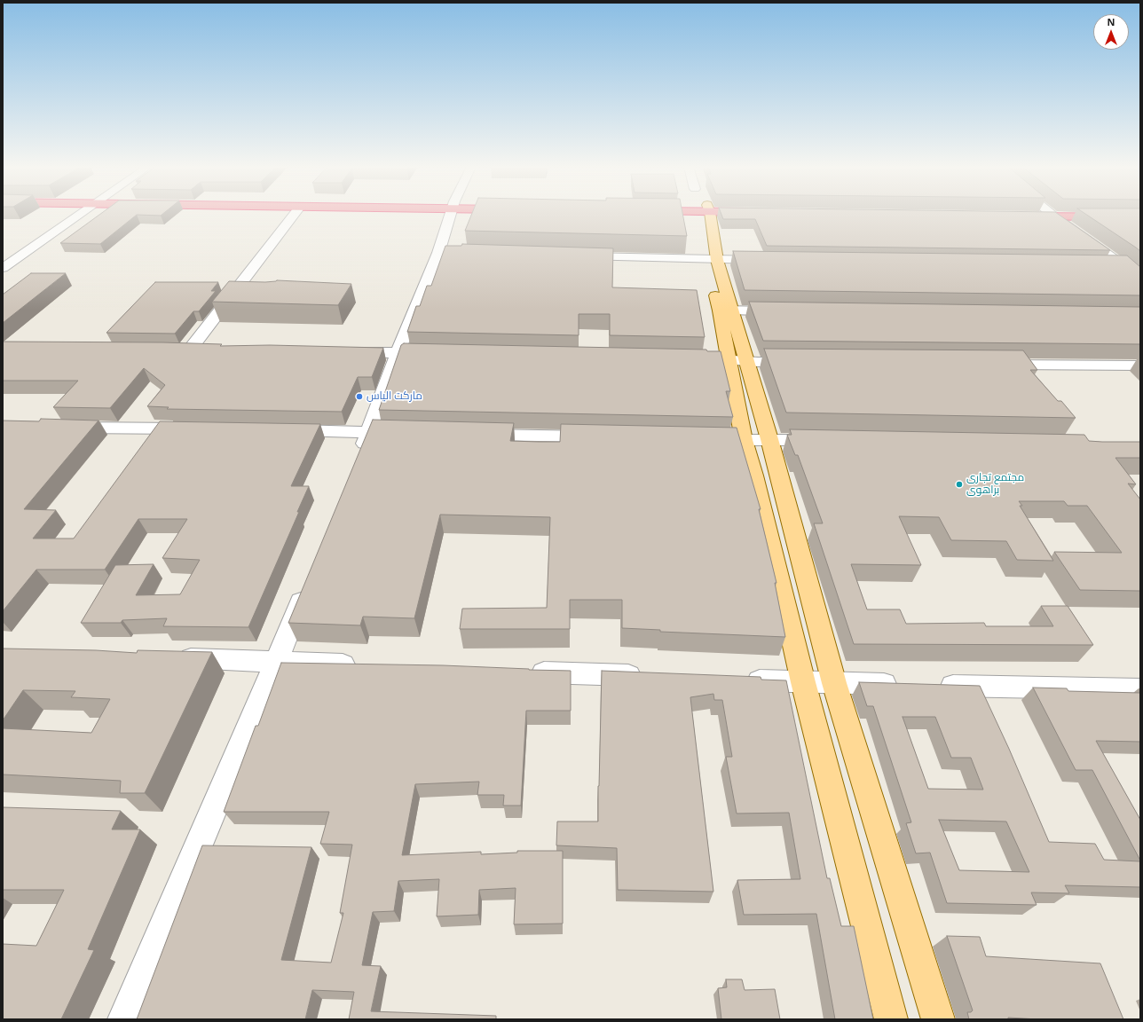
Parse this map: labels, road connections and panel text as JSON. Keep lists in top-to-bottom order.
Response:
{
  "places": ["مارکت الیاس", "مجتمع تجاری براهوی"],
  "north": "top"
}
